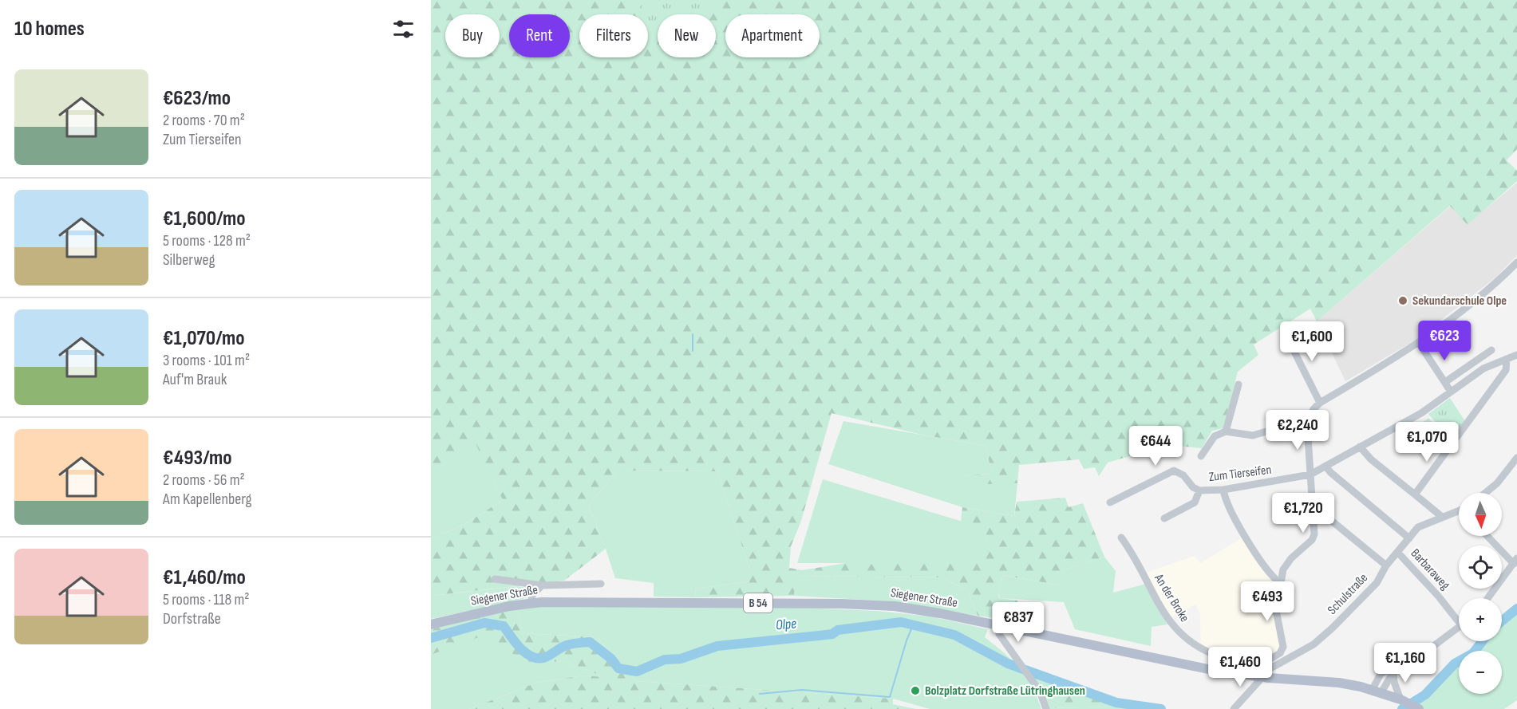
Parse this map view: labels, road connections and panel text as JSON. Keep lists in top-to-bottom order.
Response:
{
  "streets": {
    "main road": ["Siegener Straße", "B 54"],
    "street": [
      "Zum Tierseifen",
      "Barbaraweg",
      "Schulstraße",
      "An der Broke"
    ]
  },
  "crossings": [
    ["Barbaraweg", "Schulstraße"],
    ["Schulstraße", "Siegener Straße"],
    ["Siegener Straße", "B 54"]
  ],
  "water": ["Olpe"],
  "places": ["Sekundarschule Olpe", "Bolzplatz Dorfstraße Lütringhausen"],
  "north": "bottom",
  "page": {
    "heading": "10 homes",
    "chip": [
      "Buy",
      "Rent",
      "Filters",
      "New",
      "Apartment"
    ],
    "list": [
      {
        "name": "€623/mo",
        "note": "2 rooms · 70 m² · Zum Tierseifen"
      },
      {
        "name": "€1,600/mo",
        "note": "5 rooms · 128 m² · Silberweg"
      },
      {
        "name": "€1,070/mo",
        "note": "3 rooms · 101 m² · Auf'm Brauk"
      },
      {
        "name": "€493/mo",
        "note": "2 rooms · 56 m² · Am Kapellenberg"
      },
      {
        "name": "€1,460/mo",
        "note": "5 rooms · 118 m² · Dorfstraße"
      }
    ],
    "price": [
      "€623",
      "€1,600",
      "€2,240",
      "€1,070",
      "€644",
      "€1,720",
      "€493",
      "€837",
      "€1,160",
      "€1,460"
    ],
    "map_buttons": ["+", "−"]
  }
}
